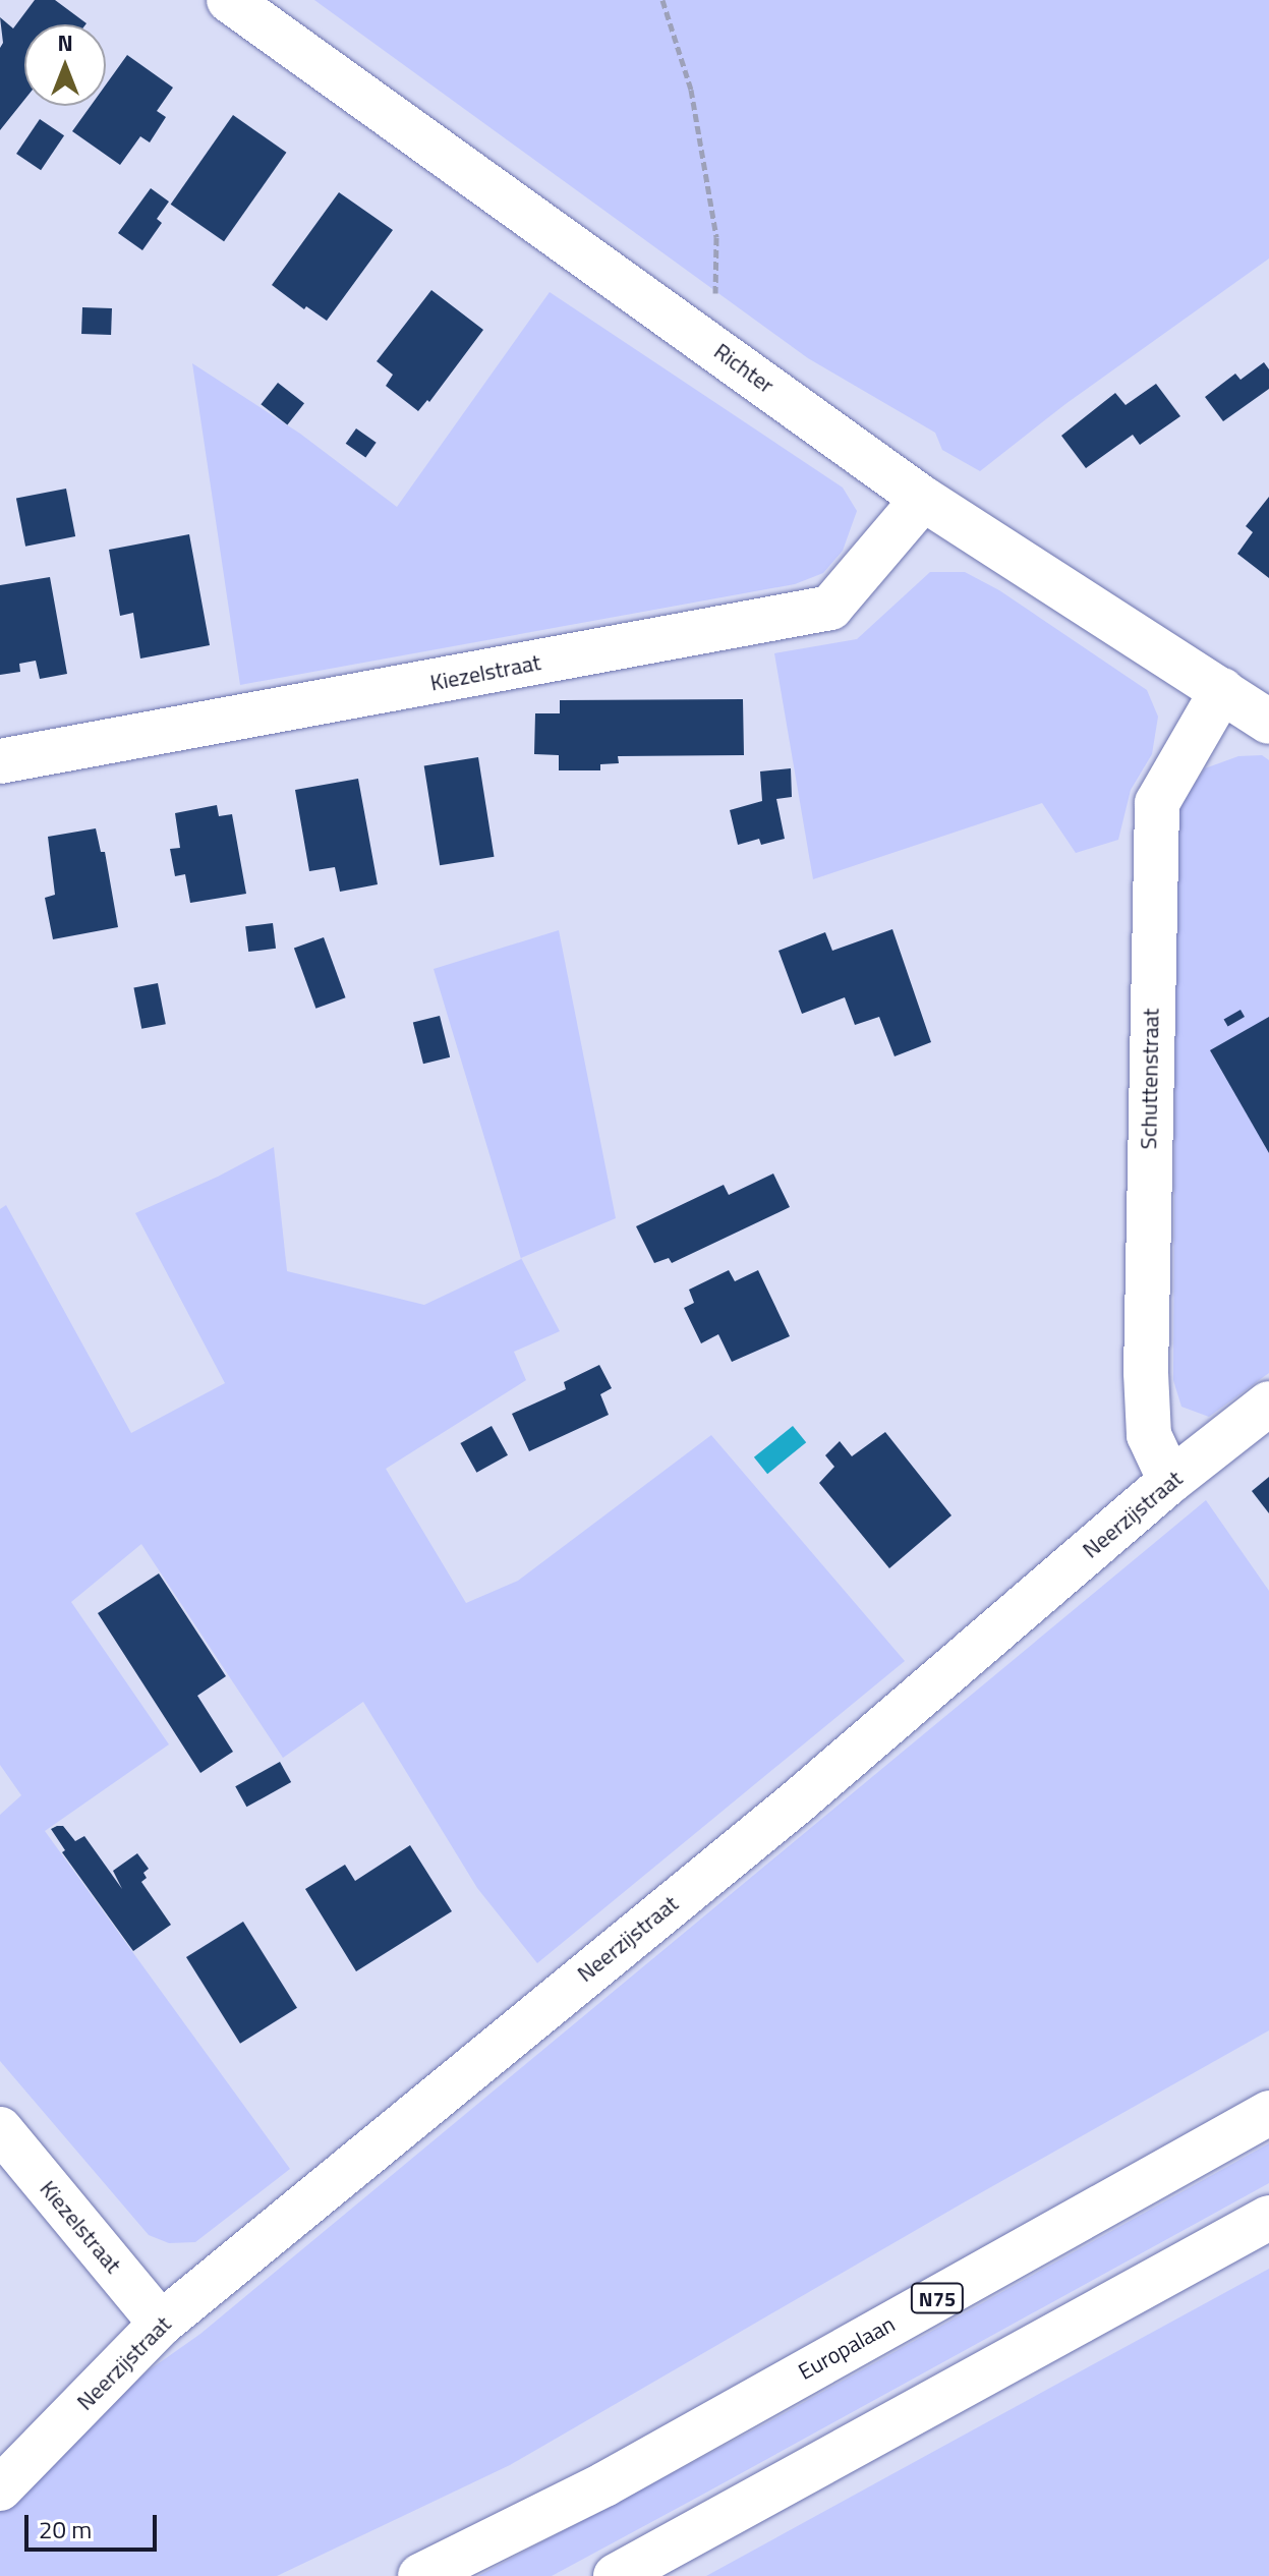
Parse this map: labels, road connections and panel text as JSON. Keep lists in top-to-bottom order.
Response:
{
  "streets": {
    "main road": [
      "Richter",
      "Kiezelstraat",
      "Schuttenstraat",
      "Neerzijstraat",
      "N75",
      "Europalaan"
    ]
  },
  "crossings": [
    ["Richter", "Kiezelstraat"],
    ["Richter", "Schuttenstraat"],
    ["Kiezelstraat", "Neerzijstraat"],
    ["Schuttenstraat", "Neerzijstraat"]
  ],
  "scale_bar": "20 m",
  "north": "top"
}
